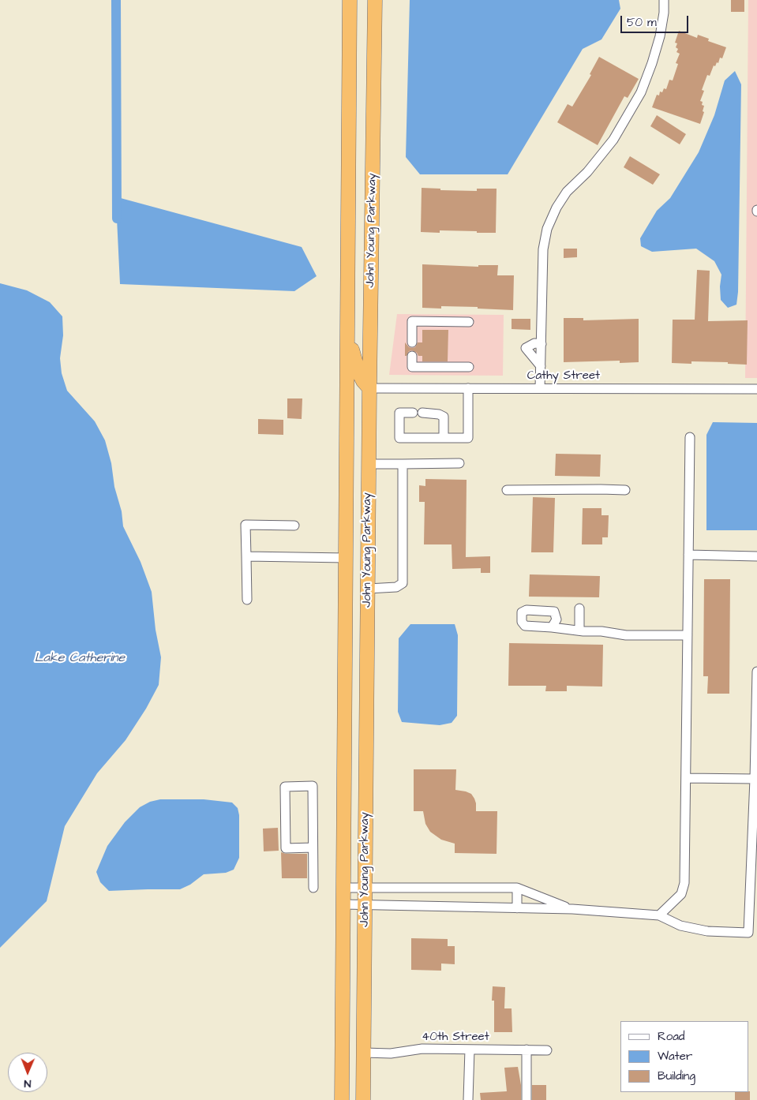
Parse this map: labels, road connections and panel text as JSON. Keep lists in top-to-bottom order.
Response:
{
  "streets": {
    "highway": ["John Young Parkway"],
    "street": ["Cathy Street", "40th Street"]
  },
  "crossings": [
    ["John Young Parkway", "Cathy Street"],
    ["John Young Parkway", "40th Street"]
  ],
  "water": ["Lake Catherine"],
  "legend": ["Road", "Water", "Building"],
  "scale_bar": "50 m",
  "north": "bottom"
}
